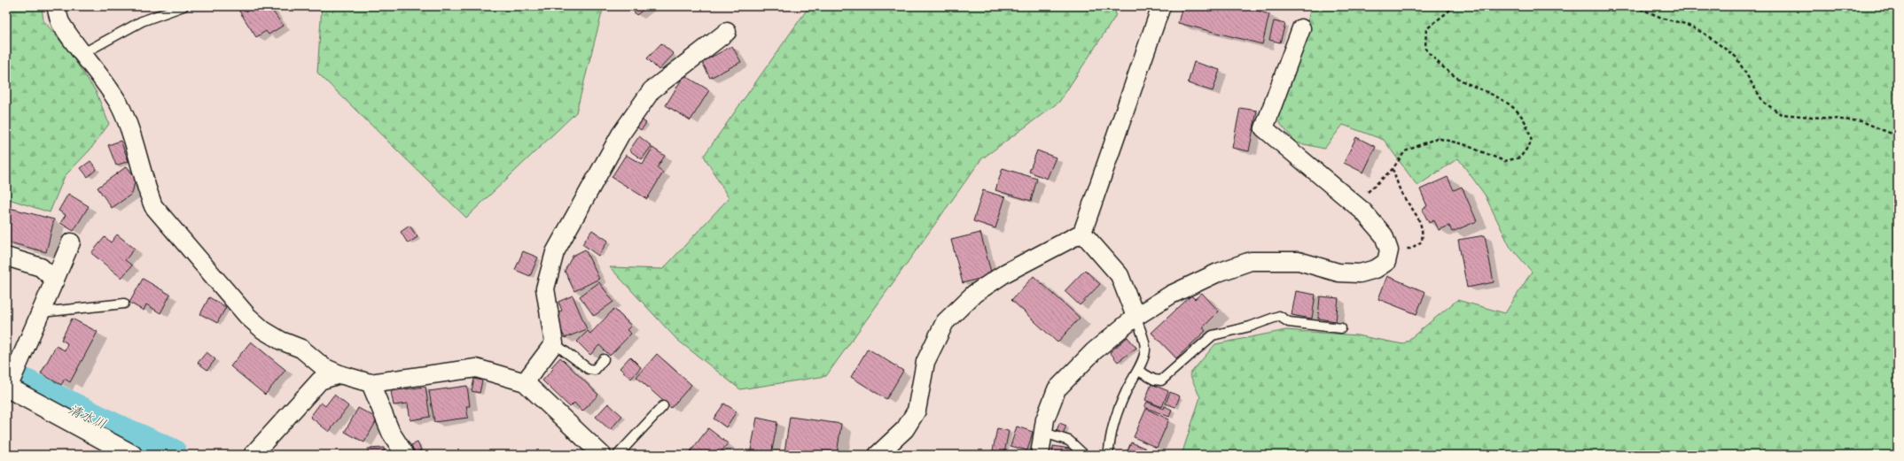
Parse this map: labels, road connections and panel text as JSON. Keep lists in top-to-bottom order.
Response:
{
  "water": ["清水川"]
}
